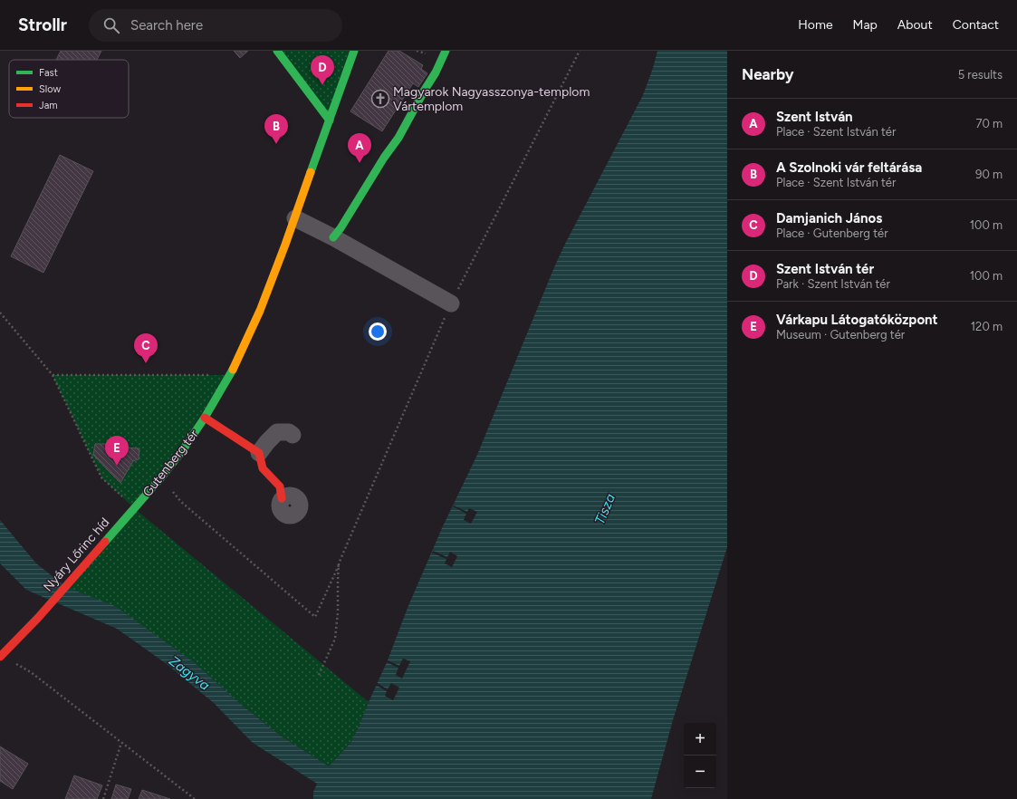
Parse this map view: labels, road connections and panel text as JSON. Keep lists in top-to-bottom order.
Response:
{
  "streets": {
    "main road": ["Gutenberg tér", "Nyáry Lőrinc híd"]
  },
  "crossings": [
    ["Gutenberg tér", "Nyáry Lőrinc híd"]
  ],
  "water": ["Tisza", "Zagyva"],
  "places": {
    "church": ["Magyarok Nagyasszonya-templom Vártemplom"]
  },
  "legend": ["Fast", "Slow", "Jam"],
  "page": {
    "header": "Strollr",
    "search": "Search here",
    "nav": [
      "Home",
      "Map",
      "About",
      "Contact"
    ],
    "heading": ["Nearby", "5 results"],
    "pins": [
      "D",
      "B",
      "A",
      "C",
      "E"
    ],
    "list": [
      {
        "mark": "A",
        "name": "Szent István",
        "note": "Place · Szent István tér",
        "value": "70 m"
      },
      {
        "mark": "B",
        "name": "A Szolnoki vár feltárása",
        "note": "Place · Szent István tér",
        "value": "90 m"
      },
      {
        "mark": "C",
        "name": "Damjanich János",
        "note": "Place · Gutenberg tér",
        "value": "100 m"
      },
      {
        "mark": "D",
        "name": "Szent István tér",
        "note": "Park · Szent István tér",
        "value": "100 m"
      },
      {
        "mark": "E",
        "name": "Várkapu Látogatóközpont",
        "note": "Museum · Gutenberg tér",
        "value": "120 m"
      }
    ],
    "map_buttons": ["+", "−"]
  }
}
